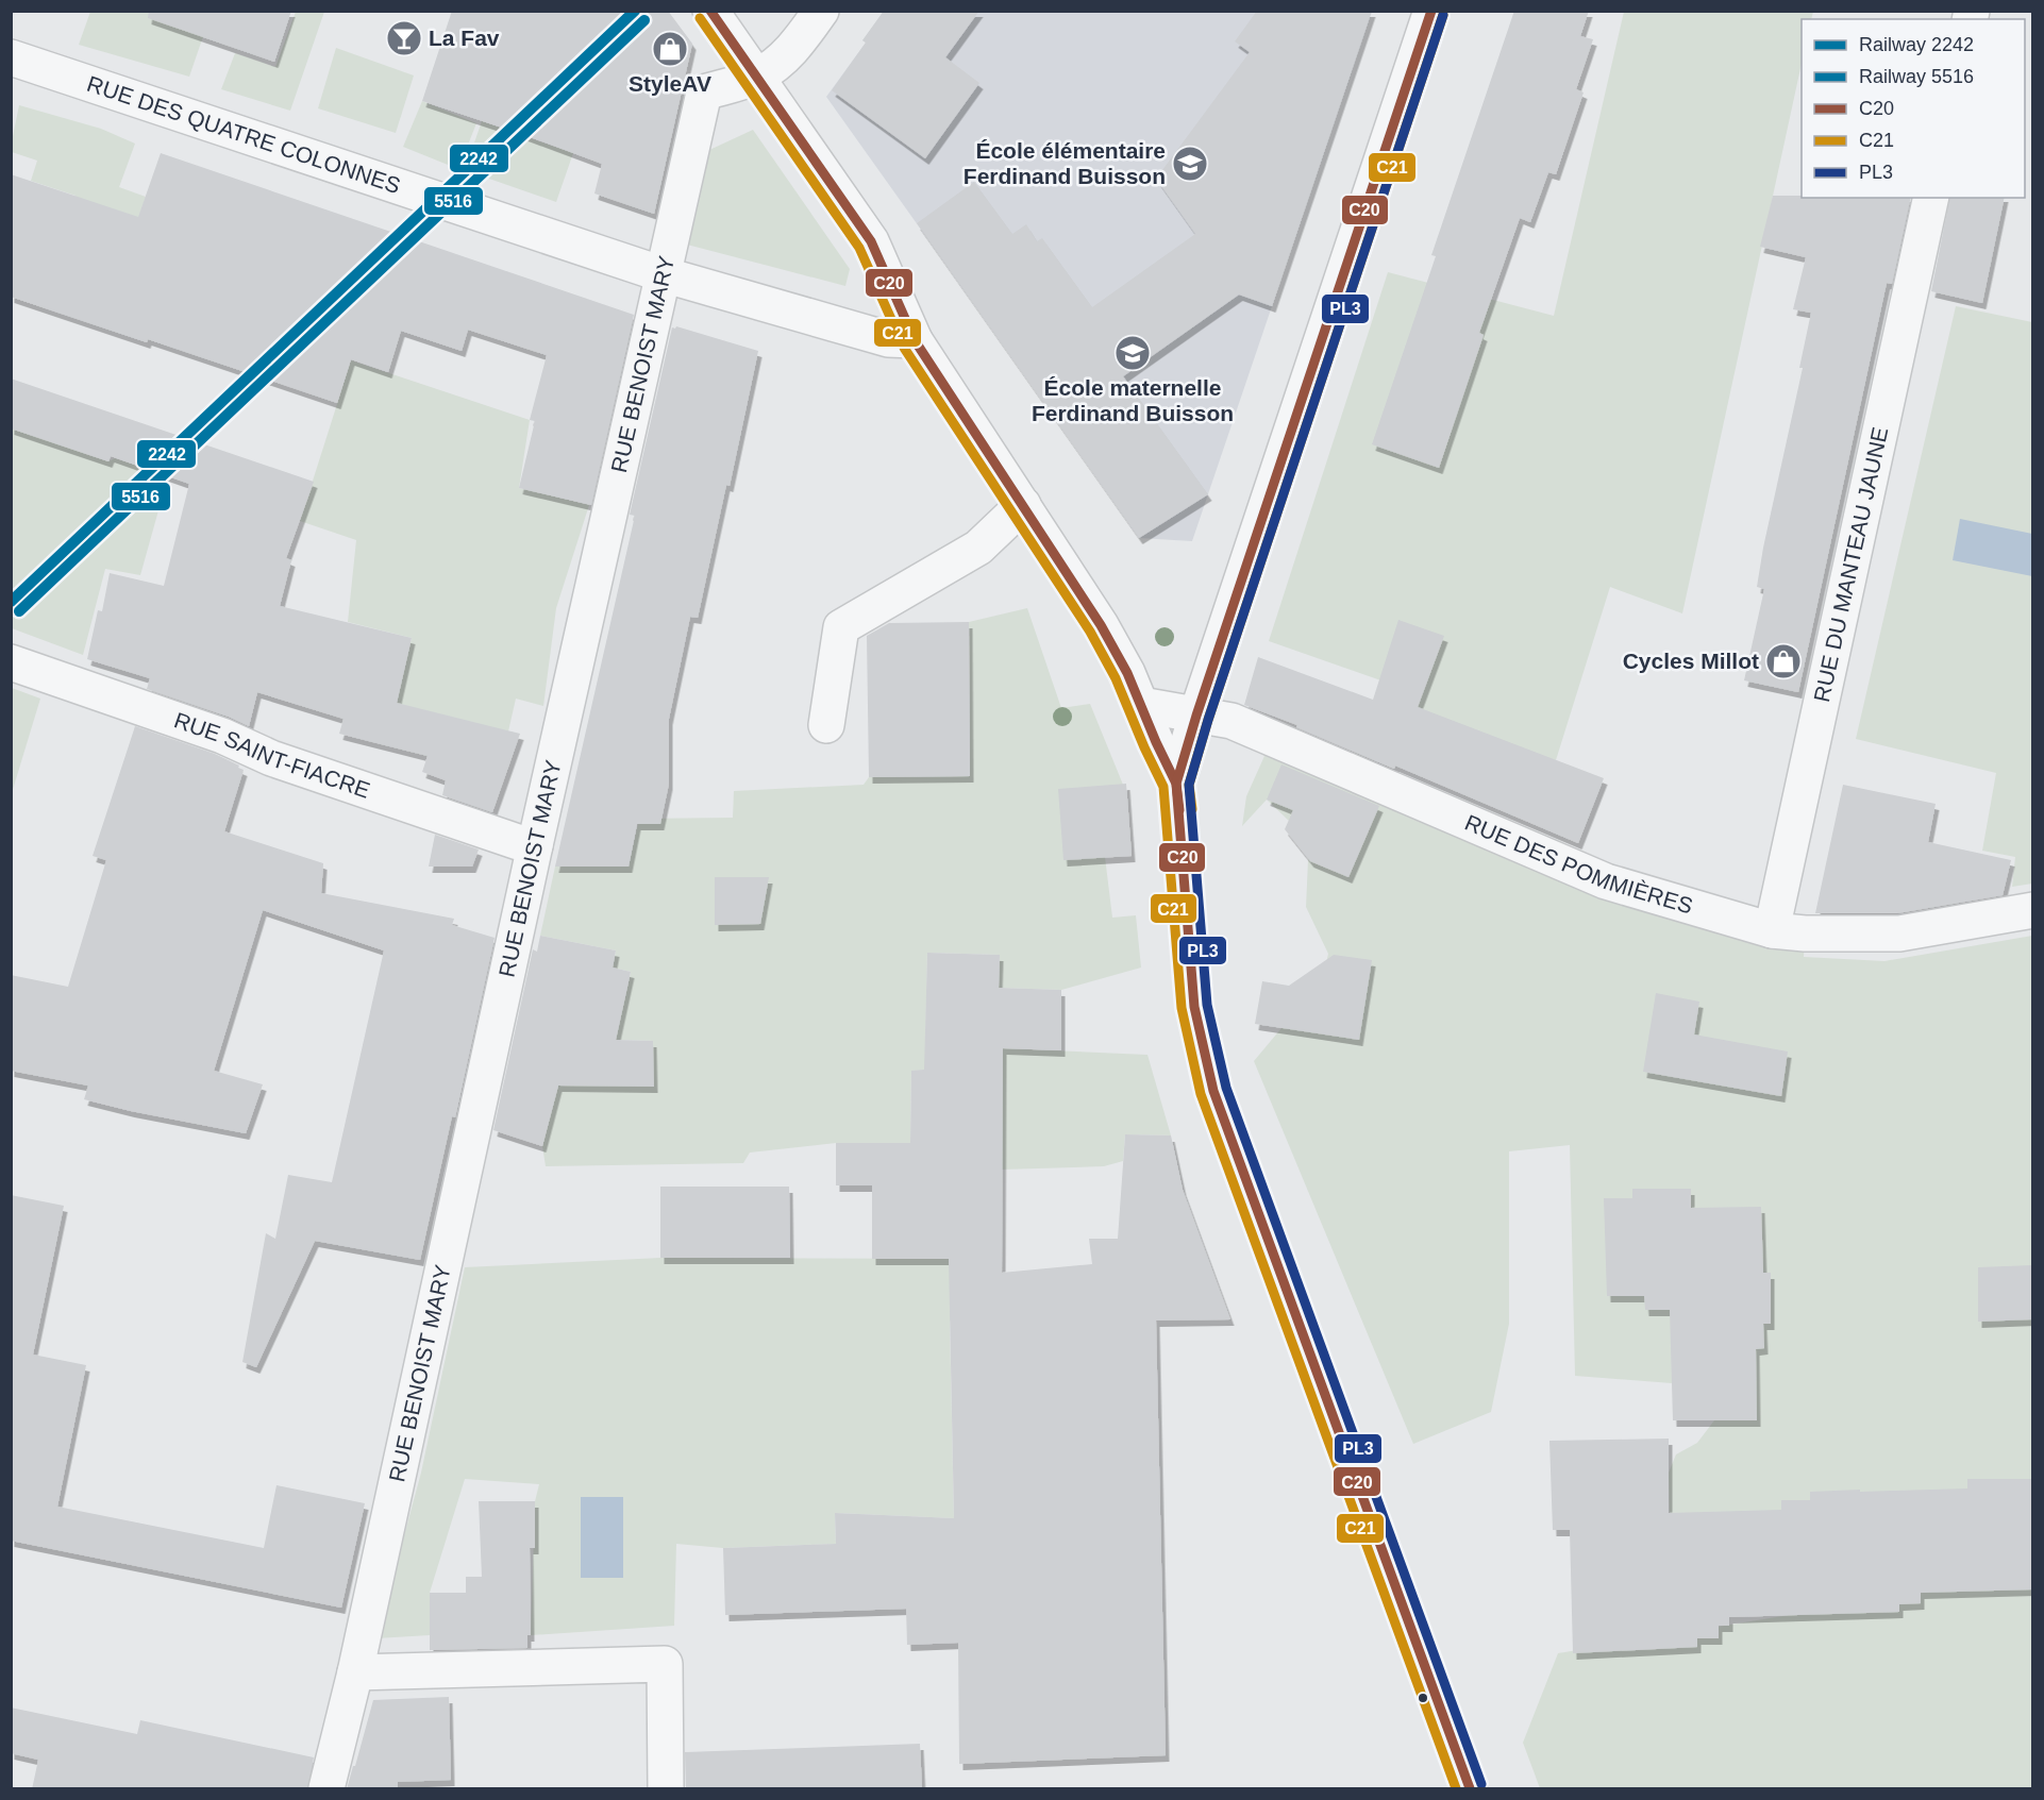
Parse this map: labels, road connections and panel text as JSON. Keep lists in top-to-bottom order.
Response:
{
  "streets": {
    "street": [
      "RUE DES QUATRE COLONNES",
      "RUE BENOIST MARY",
      "RUE DU MANTEAU JAUNE",
      "RUE SAINT-FIACRE",
      "RUE DES POMMIÈRES"
    ]
  },
  "crossings": [
    ["RUE DES QUATRE COLONNES", "RUE BENOIST MARY"],
    ["RUE BENOIST MARY", "RUE SAINT-FIACRE"],
    ["RUE DU MANTEAU JAUNE", "RUE DES POMMIÈRES"]
  ],
  "places": {
    "bar": ["La Fav"],
    "shop": ["StyleAV", "Cycles Millot"],
    "school or university": ["École élémentaire Ferdinand Buisson", "École maternelle Ferdinand Buisson"]
  },
  "lines": [
    "rail line 2242",
    "transit line C20",
    "transit line C21",
    "transit line PL3",
    "rail line 5516"
  ],
  "legend": [
    "Railway 2242",
    "Railway 5516",
    "C20",
    "C21",
    "PL3"
  ]
}
